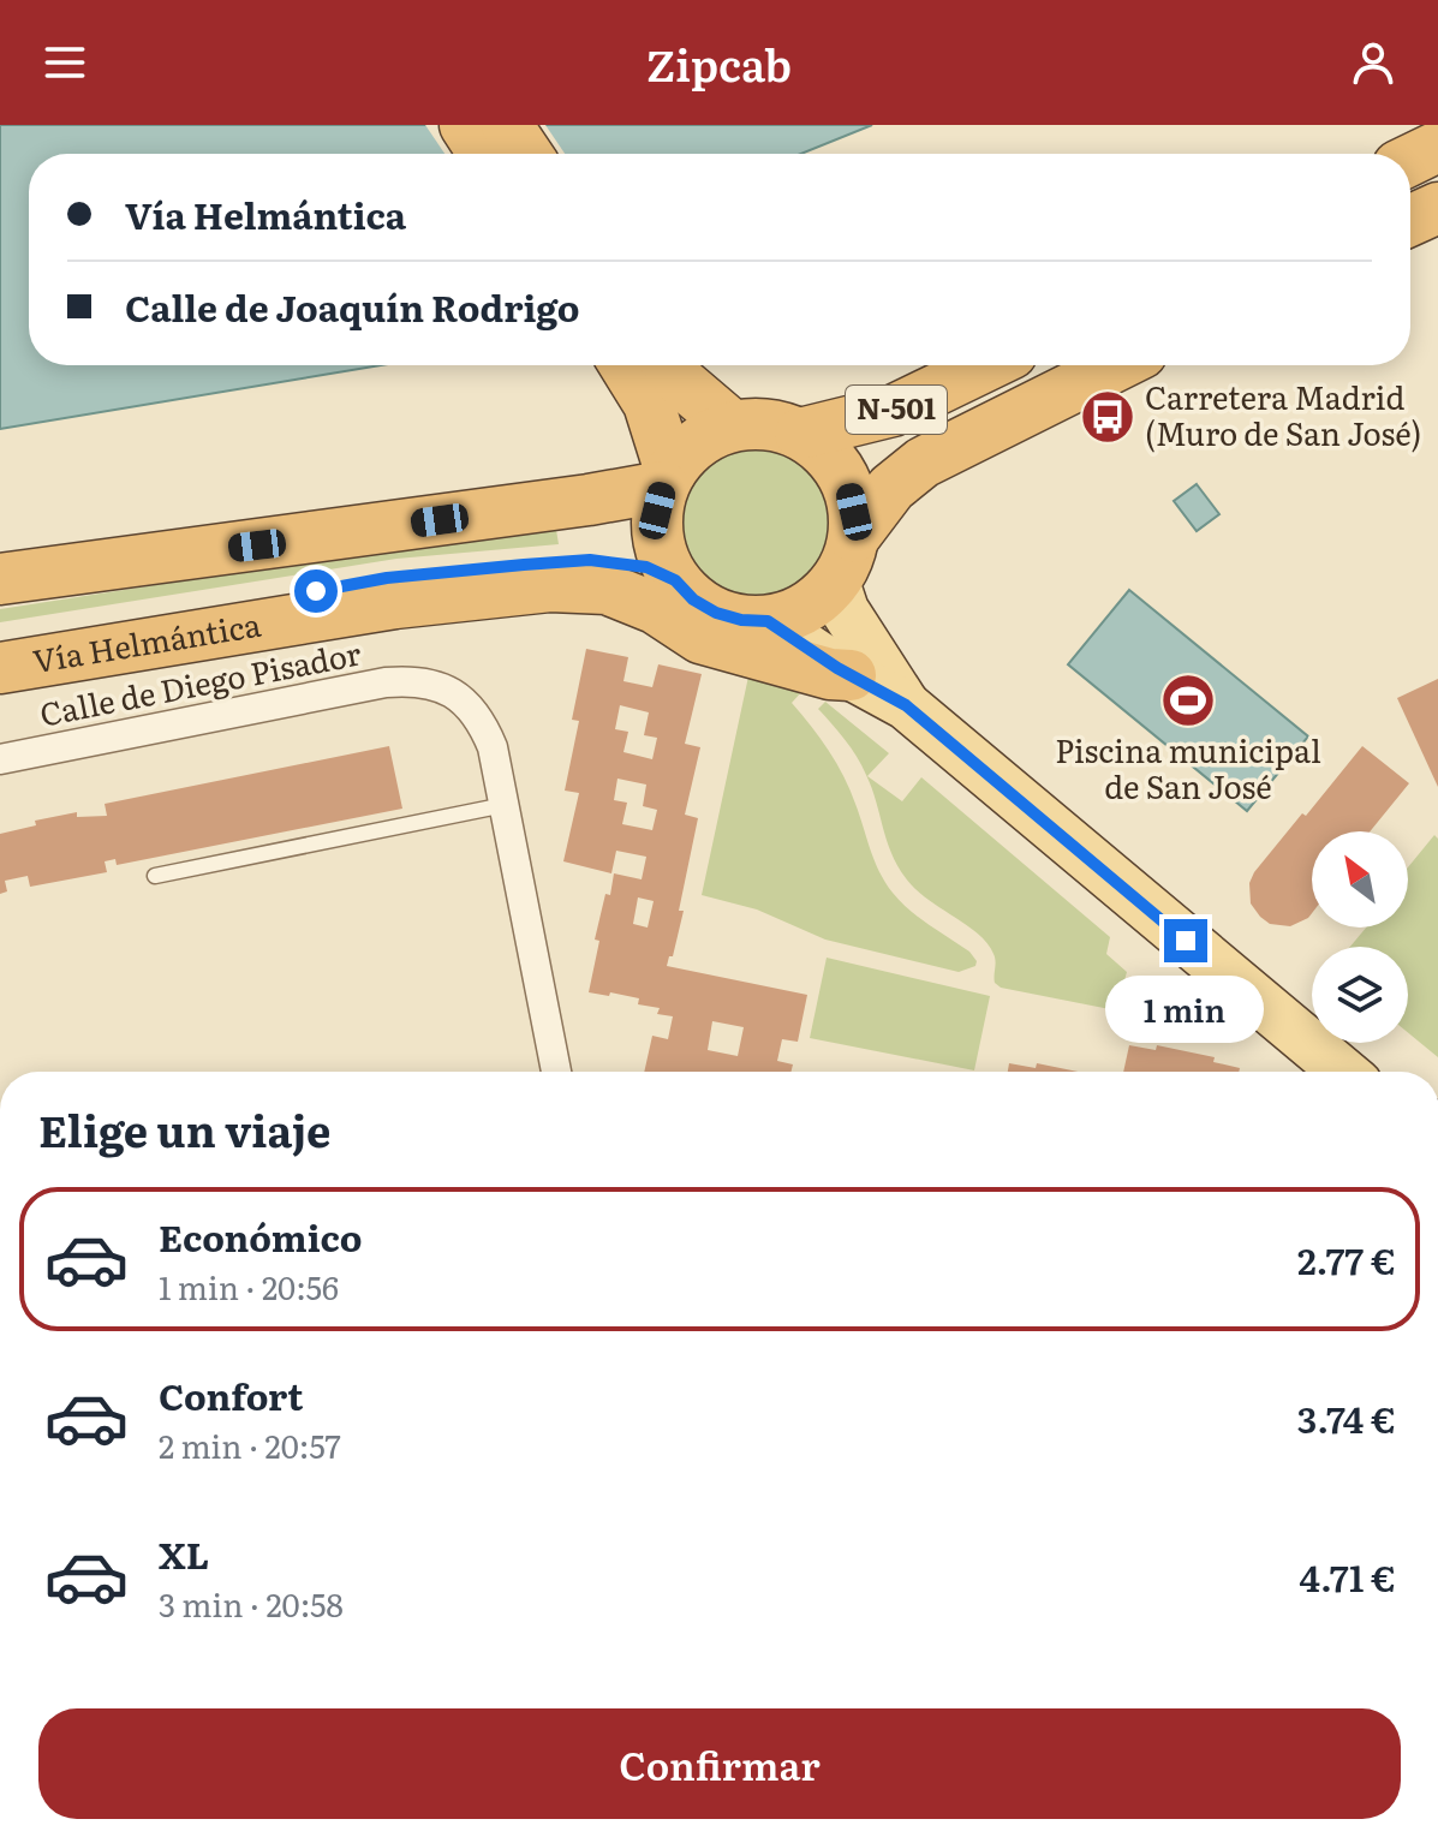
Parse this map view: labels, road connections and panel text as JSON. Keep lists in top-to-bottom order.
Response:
{
  "streets": {
    "highway": ["N-501", "Vía Helmántica"],
    "street": ["Calle de Diego Pisador"]
  },
  "crossings": [
    ["N-501", "Vía Helmántica"]
  ],
  "places": {
    "bus stop": ["Carretera Madrid (Muro de San José)"],
    "sports": ["Piscina municipal de San José"]
  },
  "north": "top left",
  "page": {
    "header": "Zipcab",
    "banner": ["Vía Helmántica", "Calle de Joaquín Rodrigo"],
    "bubble": "1 min",
    "heading": "Elige un viaje",
    "list": [
      {
        "name": "Económico",
        "note": "1 min · 20:56",
        "value": "2.77 €"
      },
      {
        "name": "Confort",
        "note": "2 min · 20:57",
        "value": "3.74 €"
      },
      {
        "name": "XL",
        "note": "3 min · 20:58",
        "value": "4.71 €"
      }
    ],
    "buttons": "Confirmar"
  }
}
